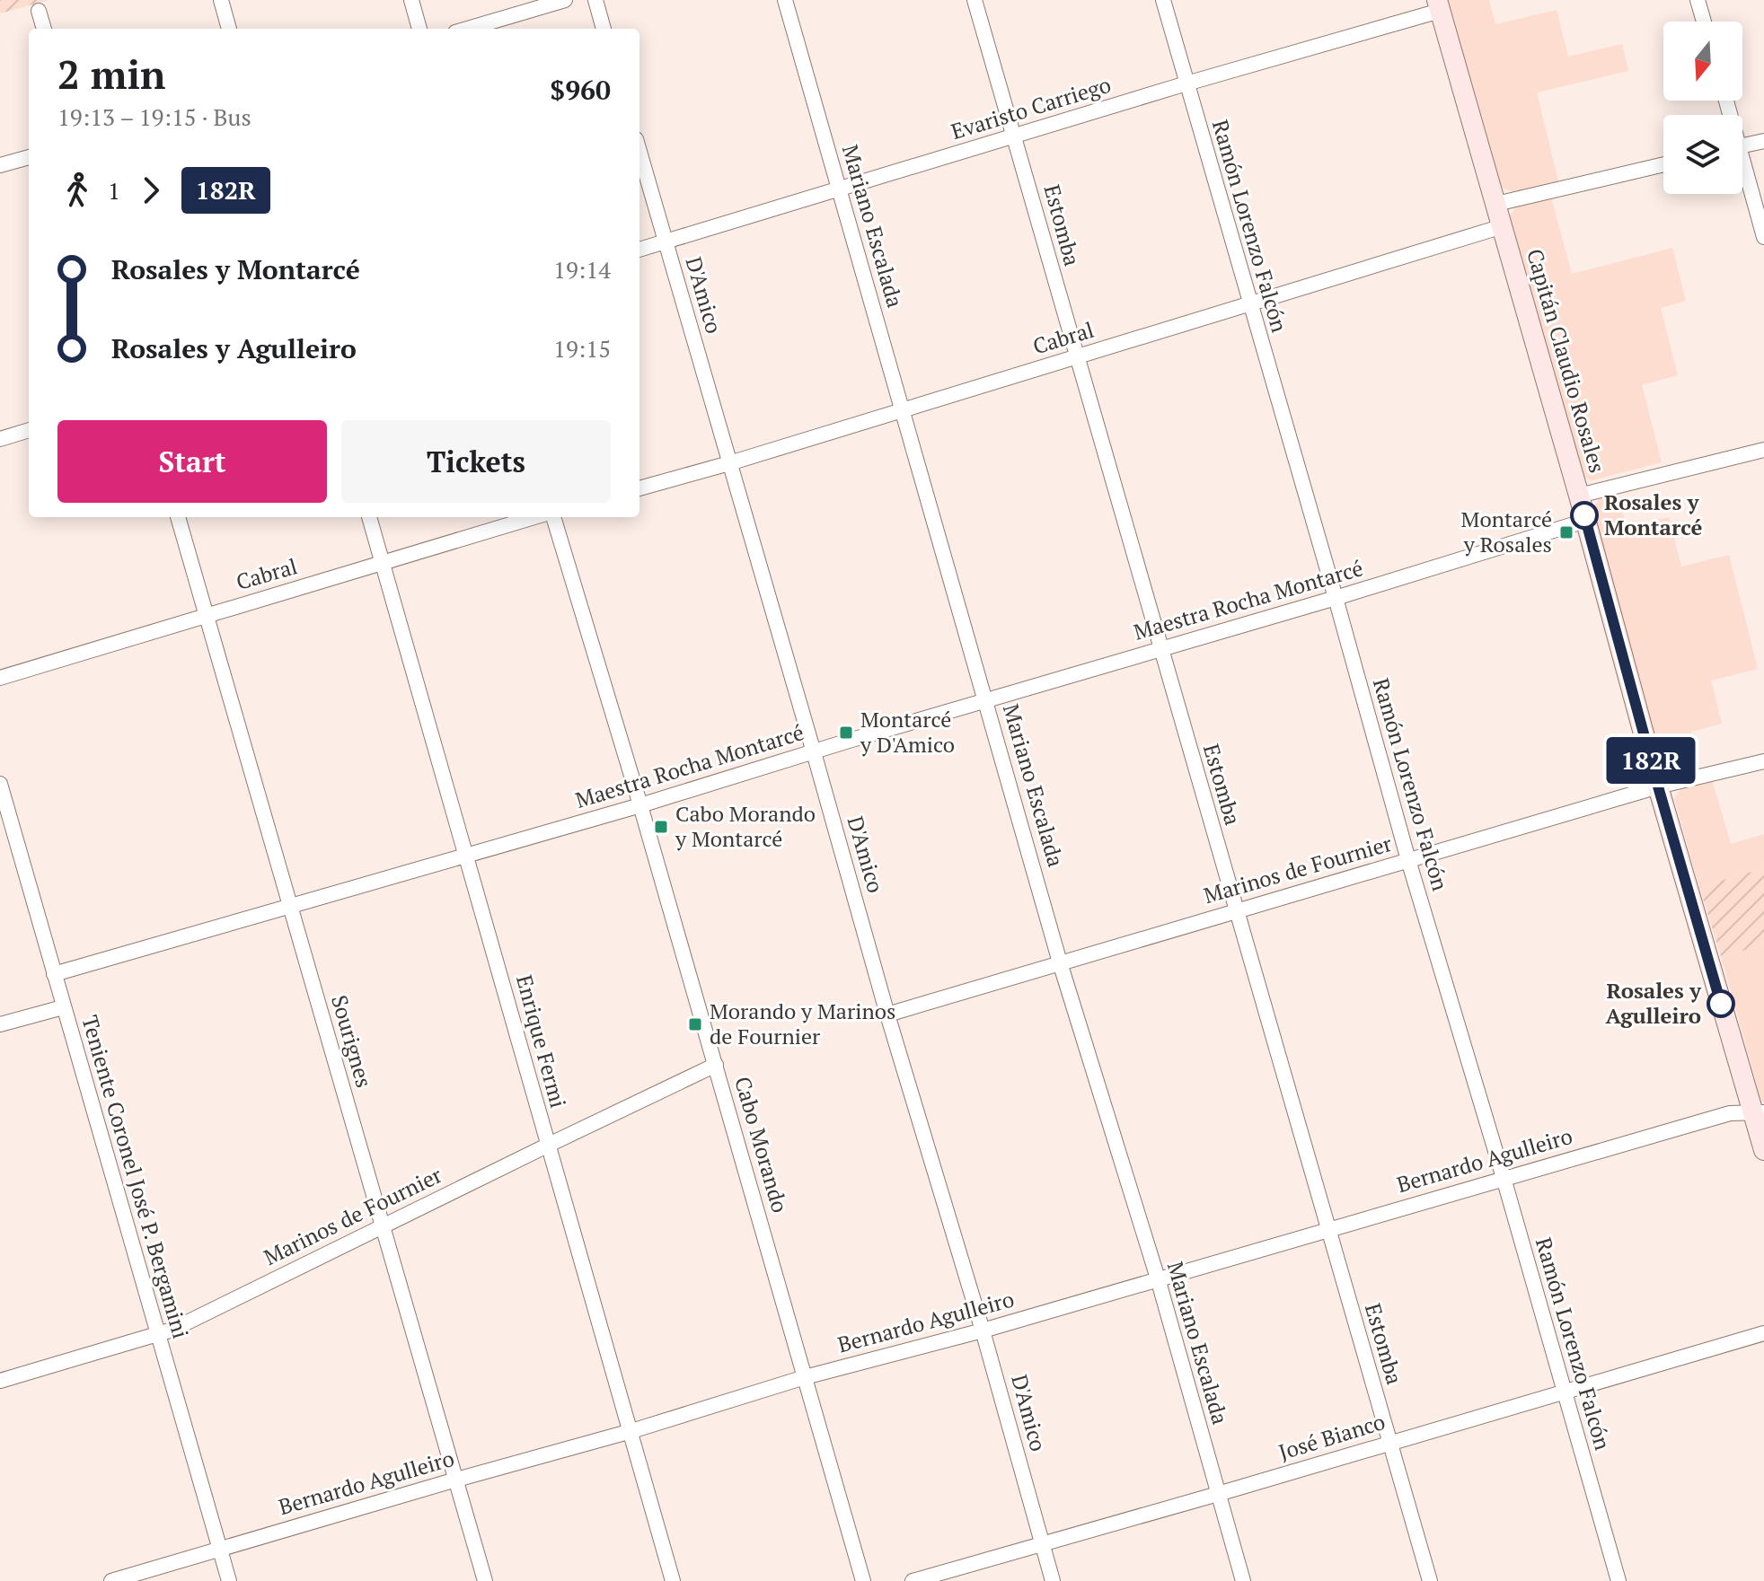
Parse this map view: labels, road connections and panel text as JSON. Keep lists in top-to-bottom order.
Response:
{
  "streets": {
    "street": [
      "Evaristo Carriego",
      "Estomba",
      "Mariano Escalada",
      "Ramón Lorenzo Falcón",
      "D'Amico",
      "Cabral",
      "Capitán Claudio Rosales",
      "Maestra Rocha Montarcé",
      "Marinos de Fournier",
      "Sourignes",
      "Enrique Fermi",
      "Cabo Morando",
      "Bernardo Agulleiro",
      "Teniente Coronel José P. Bergamini",
      "José Bianco"
    ]
  },
  "crossings": [
    ["Evaristo Carriego", "Estomba"],
    ["Evaristo Carriego", "Mariano Escalada"],
    ["Evaristo Carriego", "Ramón Lorenzo Falcón"],
    ["Evaristo Carriego", "D'Amico"],
    ["Evaristo Carriego", "Capitán Claudio Rosales"],
    ["Estomba", "Cabral"],
    ["Estomba", "Maestra Rocha Montarcé"],
    ["Estomba", "Marinos de Fournier"],
    ["Estomba", "Bernardo Agulleiro"],
    ["Estomba", "José Bianco"],
    ["Mariano Escalada", "Cabral"],
    ["Mariano Escalada", "Maestra Rocha Montarcé"],
    ["Mariano Escalada", "Marinos de Fournier"],
    ["Mariano Escalada", "Bernardo Agulleiro"],
    ["Mariano Escalada", "José Bianco"],
    ["Ramón Lorenzo Falcón", "Cabral"],
    ["Ramón Lorenzo Falcón", "Maestra Rocha Montarcé"],
    ["Ramón Lorenzo Falcón", "Marinos de Fournier"],
    ["Ramón Lorenzo Falcón", "Bernardo Agulleiro"],
    ["Ramón Lorenzo Falcón", "José Bianco"],
    ["D'Amico", "Cabral"],
    ["D'Amico", "Maestra Rocha Montarcé"],
    ["D'Amico", "Marinos de Fournier"],
    ["D'Amico", "Bernardo Agulleiro"],
    ["D'Amico", "José Bianco"],
    ["Cabral", "Capitán Claudio Rosales"],
    ["Cabral", "Sourignes"],
    ["Cabral", "Enrique Fermi"],
    ["Capitán Claudio Rosales", "Maestra Rocha Montarcé"],
    ["Capitán Claudio Rosales", "Marinos de Fournier"],
    ["Capitán Claudio Rosales", "Bernardo Agulleiro"],
    ["Maestra Rocha Montarcé", "Sourignes"],
    ["Maestra Rocha Montarcé", "Enrique Fermi"],
    ["Maestra Rocha Montarcé", "Cabo Morando"],
    ["Maestra Rocha Montarcé", "Teniente Coronel José P. Bergamini"],
    ["Marinos de Fournier", "Sourignes"],
    ["Marinos de Fournier", "Enrique Fermi"],
    ["Marinos de Fournier", "Cabo Morando"],
    ["Marinos de Fournier", "Teniente Coronel José P. Bergamini"],
    ["Sourignes", "Bernardo Agulleiro"],
    ["Enrique Fermi", "Bernardo Agulleiro"],
    ["Cabo Morando", "Bernardo Agulleiro"],
    ["Bernardo Agulleiro", "Teniente Coronel José P. Bergamini"]
  ],
  "places": {
    "other": ["Rosales y Montarcé", "Rosales y Agulleiro"],
    "transit": [
      "Montarcé y Rosales",
      "Montarcé y D'Amico",
      "Cabo Morando y Montarcé",
      "Morando y Marinos de Fournier"
    ]
  },
  "lines": ["bus line 182R"],
  "north": "bottom",
  "page": {
    "on_map": "182R",
    "heading": ["2 min", "19:13 – 19:15 · Bus", "$960"],
    "legs": ["1", "182R"],
    "list": [
      {
        "name": "Rosales y Montarcé",
        "value": "19:14"
      },
      {
        "name": "Rosales y Agulleiro",
        "value": "19:15"
      }
    ],
    "buttons": ["Start", "Tickets"]
  }
}
